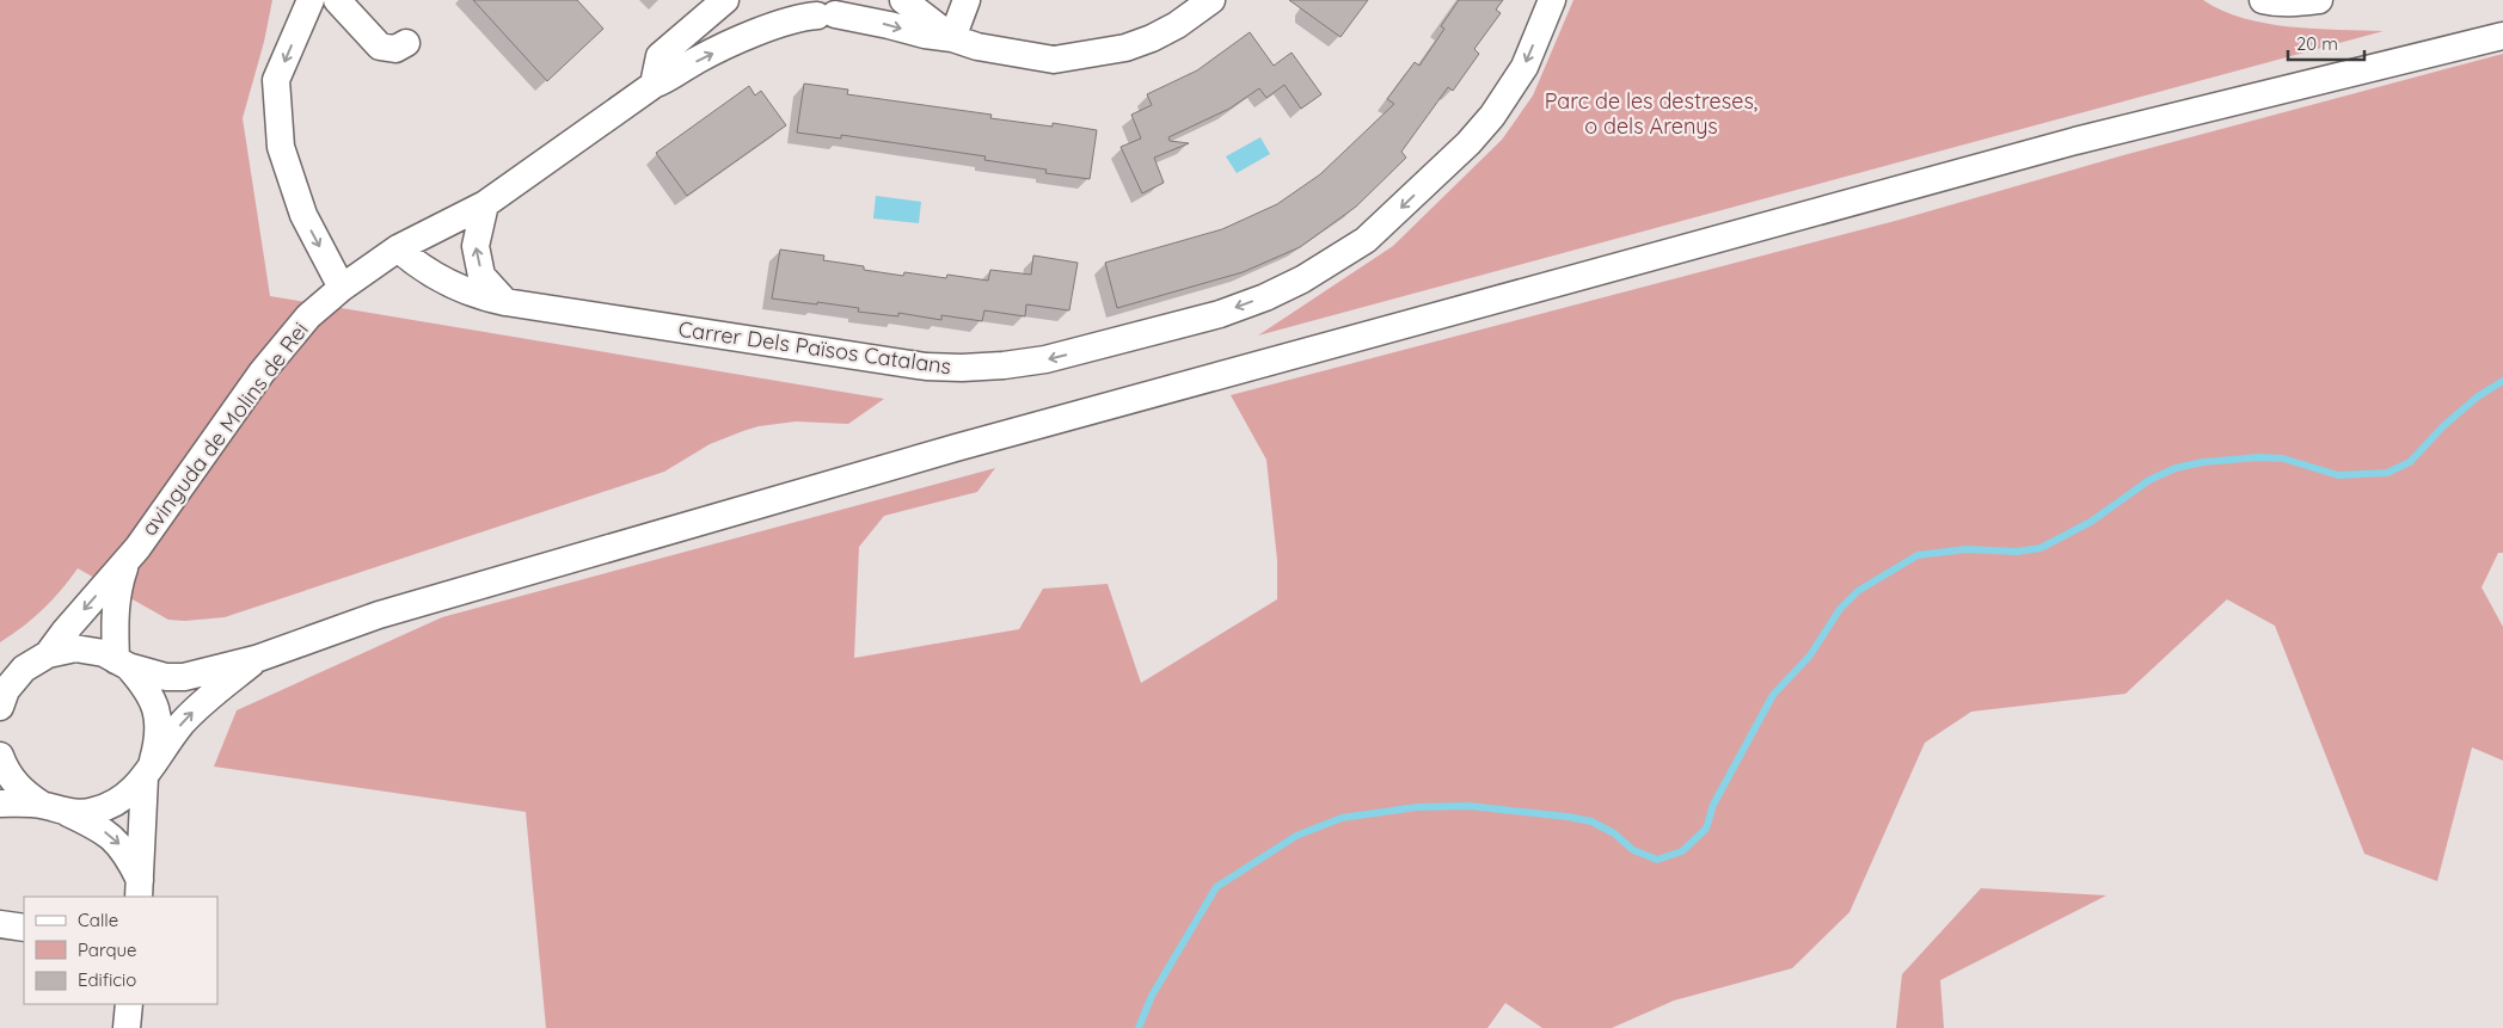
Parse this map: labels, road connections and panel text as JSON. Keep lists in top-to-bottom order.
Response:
{
  "streets": {
    "street": ["Carrer Dels Països Catalans", "avinguda de Molins de Rei"]
  },
  "crossings": [
    ["Carrer Dels Països Catalans", "avinguda de Molins de Rei"]
  ],
  "parks": ["Parc de les destreses, o dels Arenys"],
  "legend": ["Calle", "Parque", "Edificio"],
  "scale_bar": "20 m"
}
